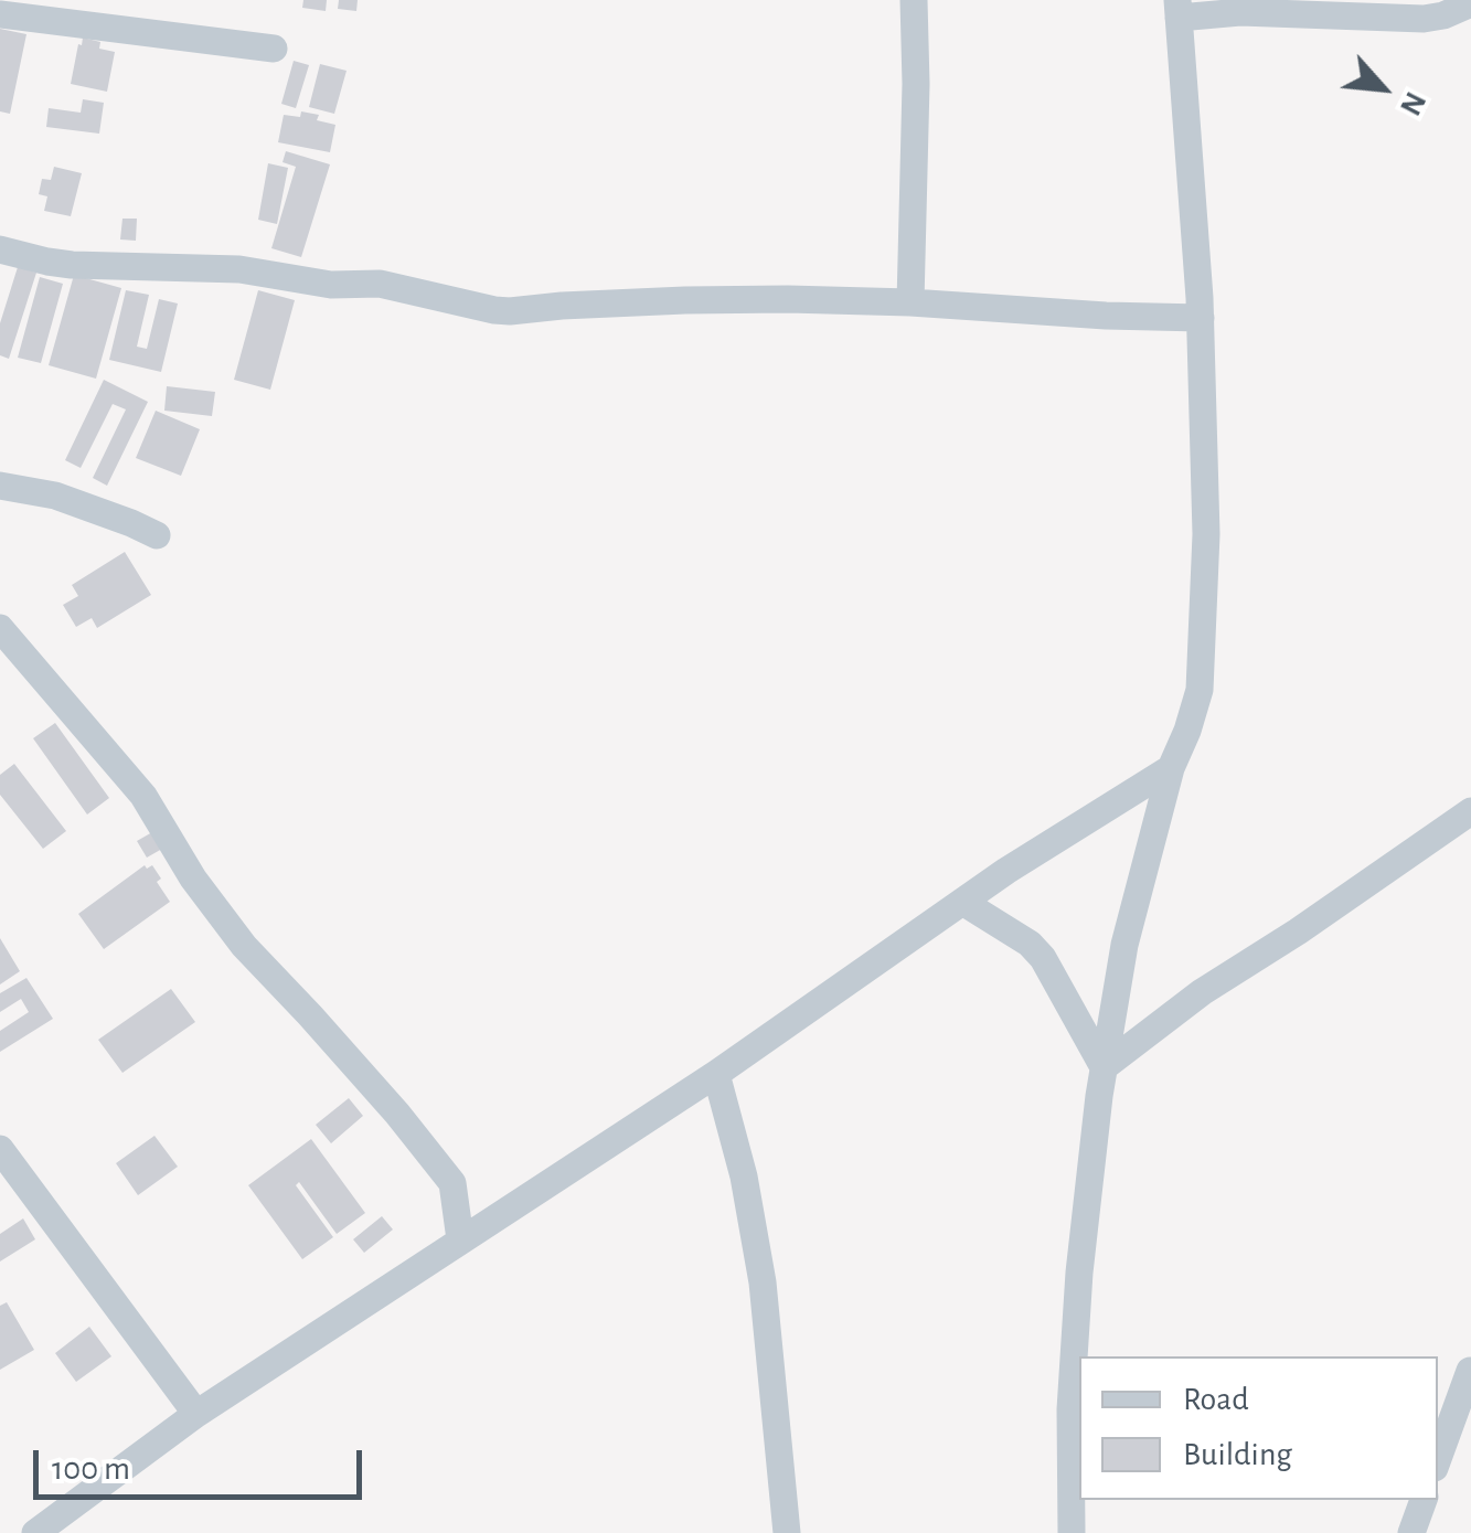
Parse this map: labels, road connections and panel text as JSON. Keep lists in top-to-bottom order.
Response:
{
  "legend": ["Road", "Building"],
  "scale_bar": "100 m",
  "north": "bottom right"
}
